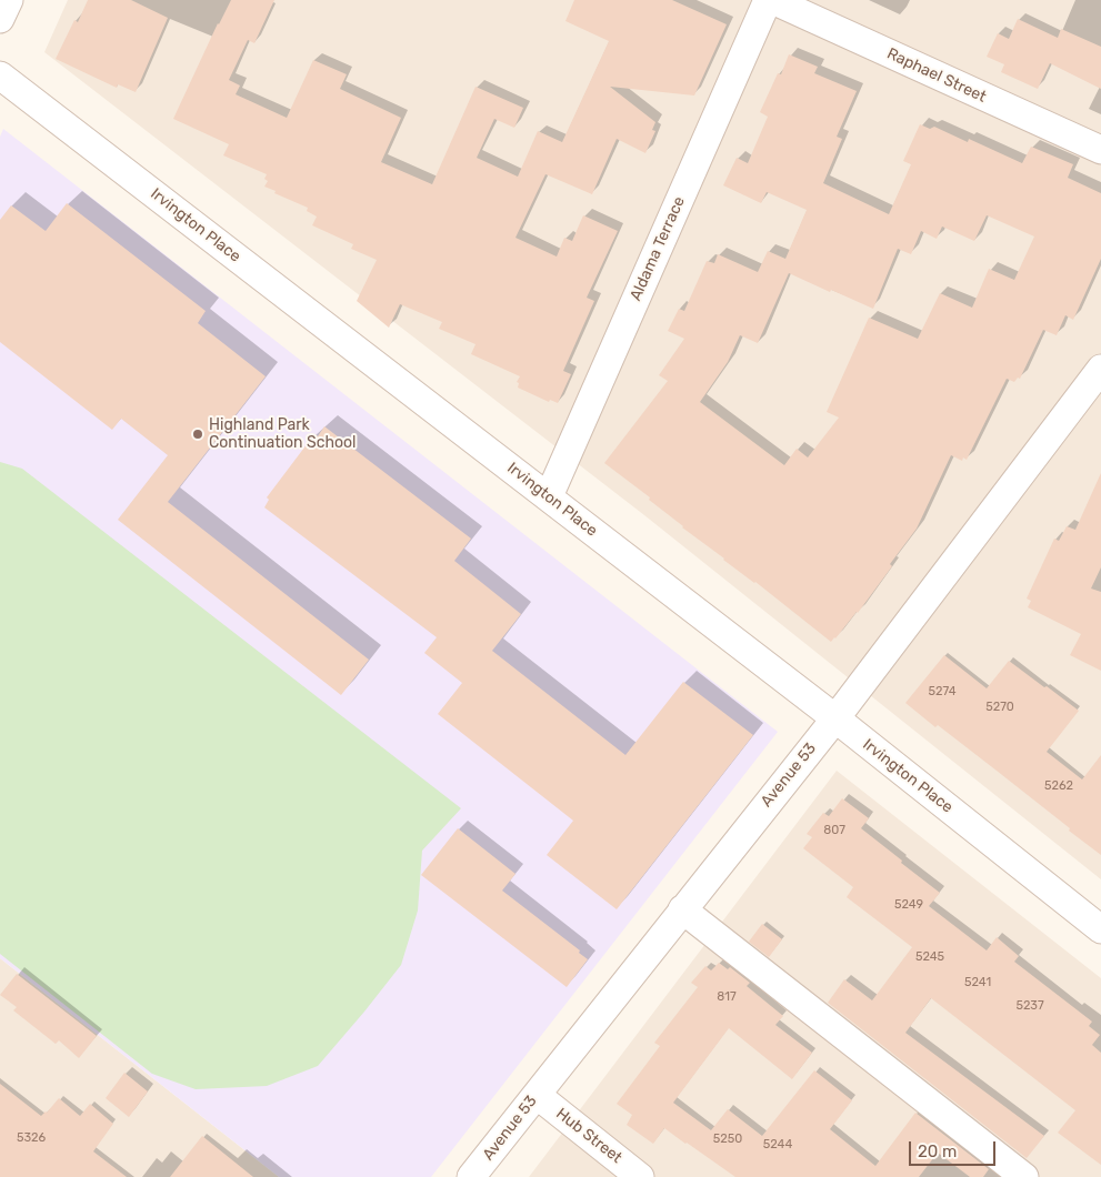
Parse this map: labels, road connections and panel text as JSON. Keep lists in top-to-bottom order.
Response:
{
  "streets": {
    "street": [
      "Raphael Street",
      "Irvington Place",
      "Aldama Terrace",
      "Avenue 53",
      "Hub Street"
    ]
  },
  "crossings": [
    ["Raphael Street", "Aldama Terrace"],
    ["Irvington Place", "Aldama Terrace"],
    ["Irvington Place", "Avenue 53"],
    ["Avenue 53", "Hub Street"]
  ],
  "places": ["Highland Park Continuation School"],
  "house_numbers": [
    "5274",
    "5270",
    "5262",
    "807",
    "5249",
    "5245",
    "5241",
    "817",
    "5237",
    "5326",
    "5250",
    "5244"
  ],
  "scale_bar": "20 m"
}
